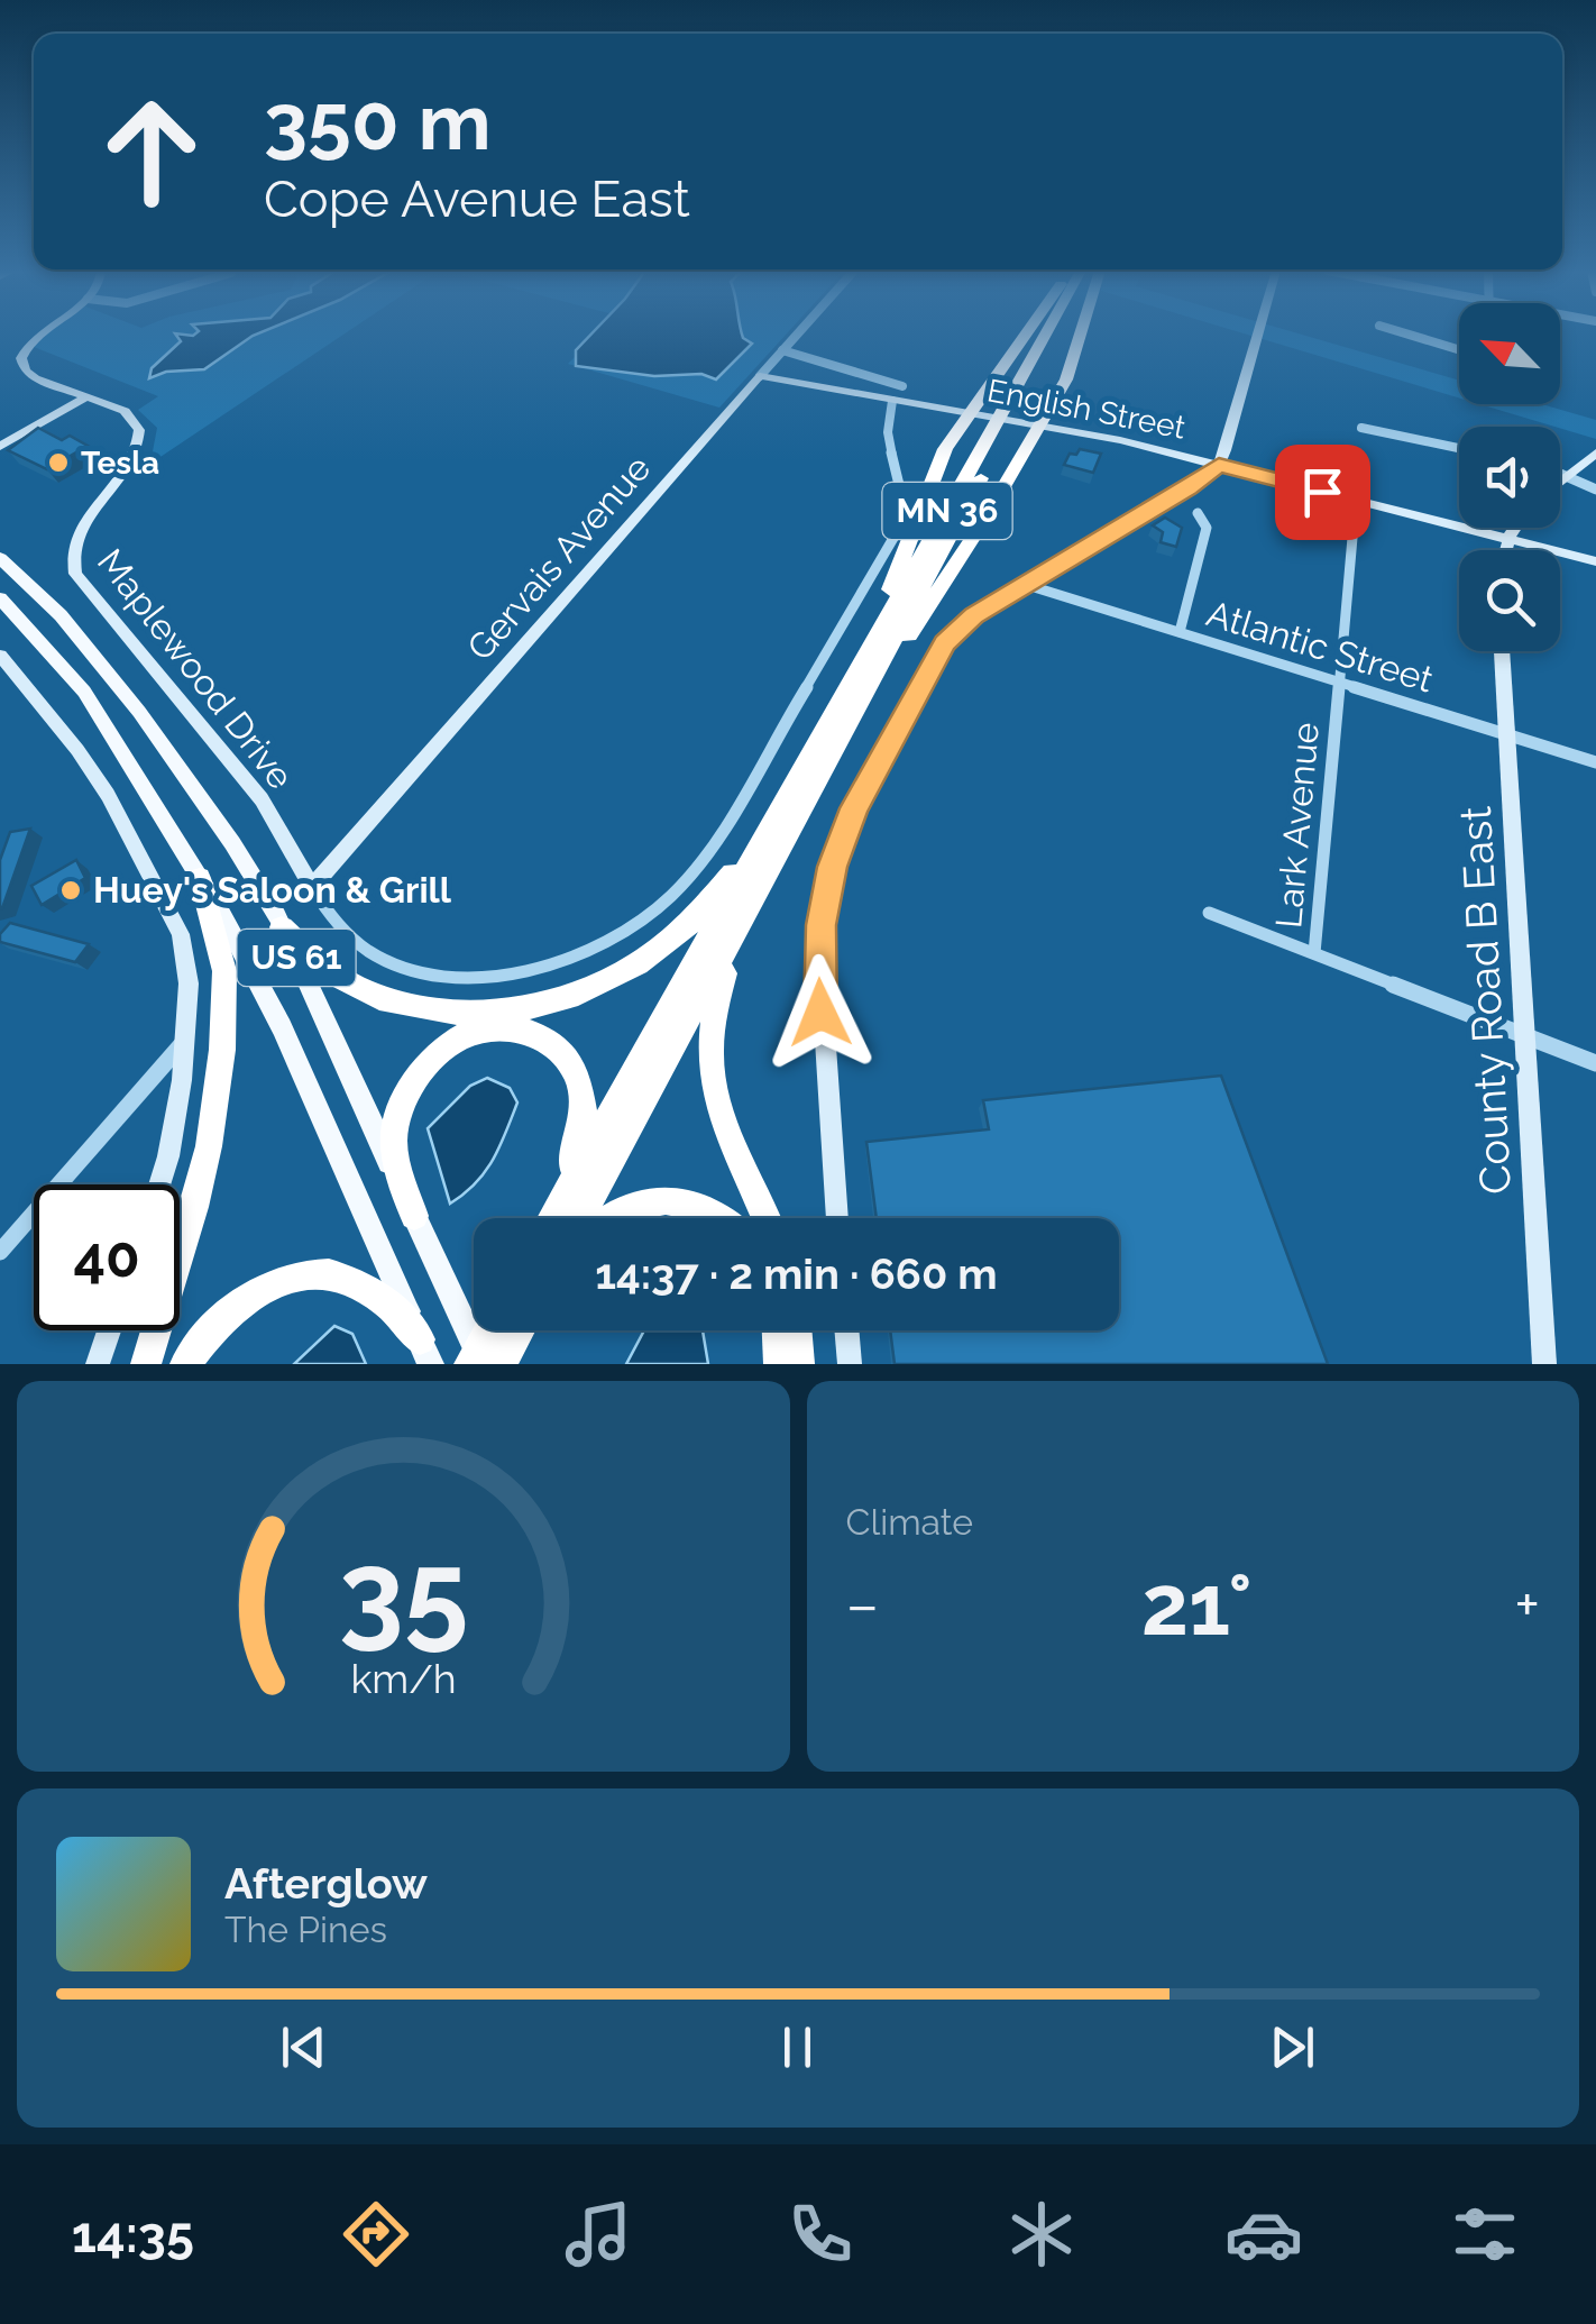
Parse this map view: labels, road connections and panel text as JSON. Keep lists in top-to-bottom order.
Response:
{
  "streets": {
    "highway": ["MN 36"],
    "main road": ["US 61"],
    "street": [
      "English Street",
      "Gervais Avenue",
      "Atlantic Street",
      "Maplewood Drive",
      "Lark Avenue",
      "County Road B East"
    ]
  },
  "crossings": [
    ["English Street", "Gervais Avenue"],
    ["English Street", "Lark Avenue"],
    ["Gervais Avenue", "Maplewood Drive"],
    ["Atlantic Street", "Lark Avenue"],
    ["Atlantic Street", "County Road B East"]
  ],
  "places": ["Tesla", "Huey's Saloon & Grill"],
  "north": "top left",
  "page": {
    "turn": ["350 m", "Cope Avenue East"],
    "limit": "40",
    "trip": "14:37 · 2 min · 660 m",
    "tile": "Climate",
    "heat": ["−", "21°", "+"],
    "song": ["Afterglow", "The Pines"],
    "tabs": "14:35",
    "gauge": ["35", "km/h"]
  }
}
